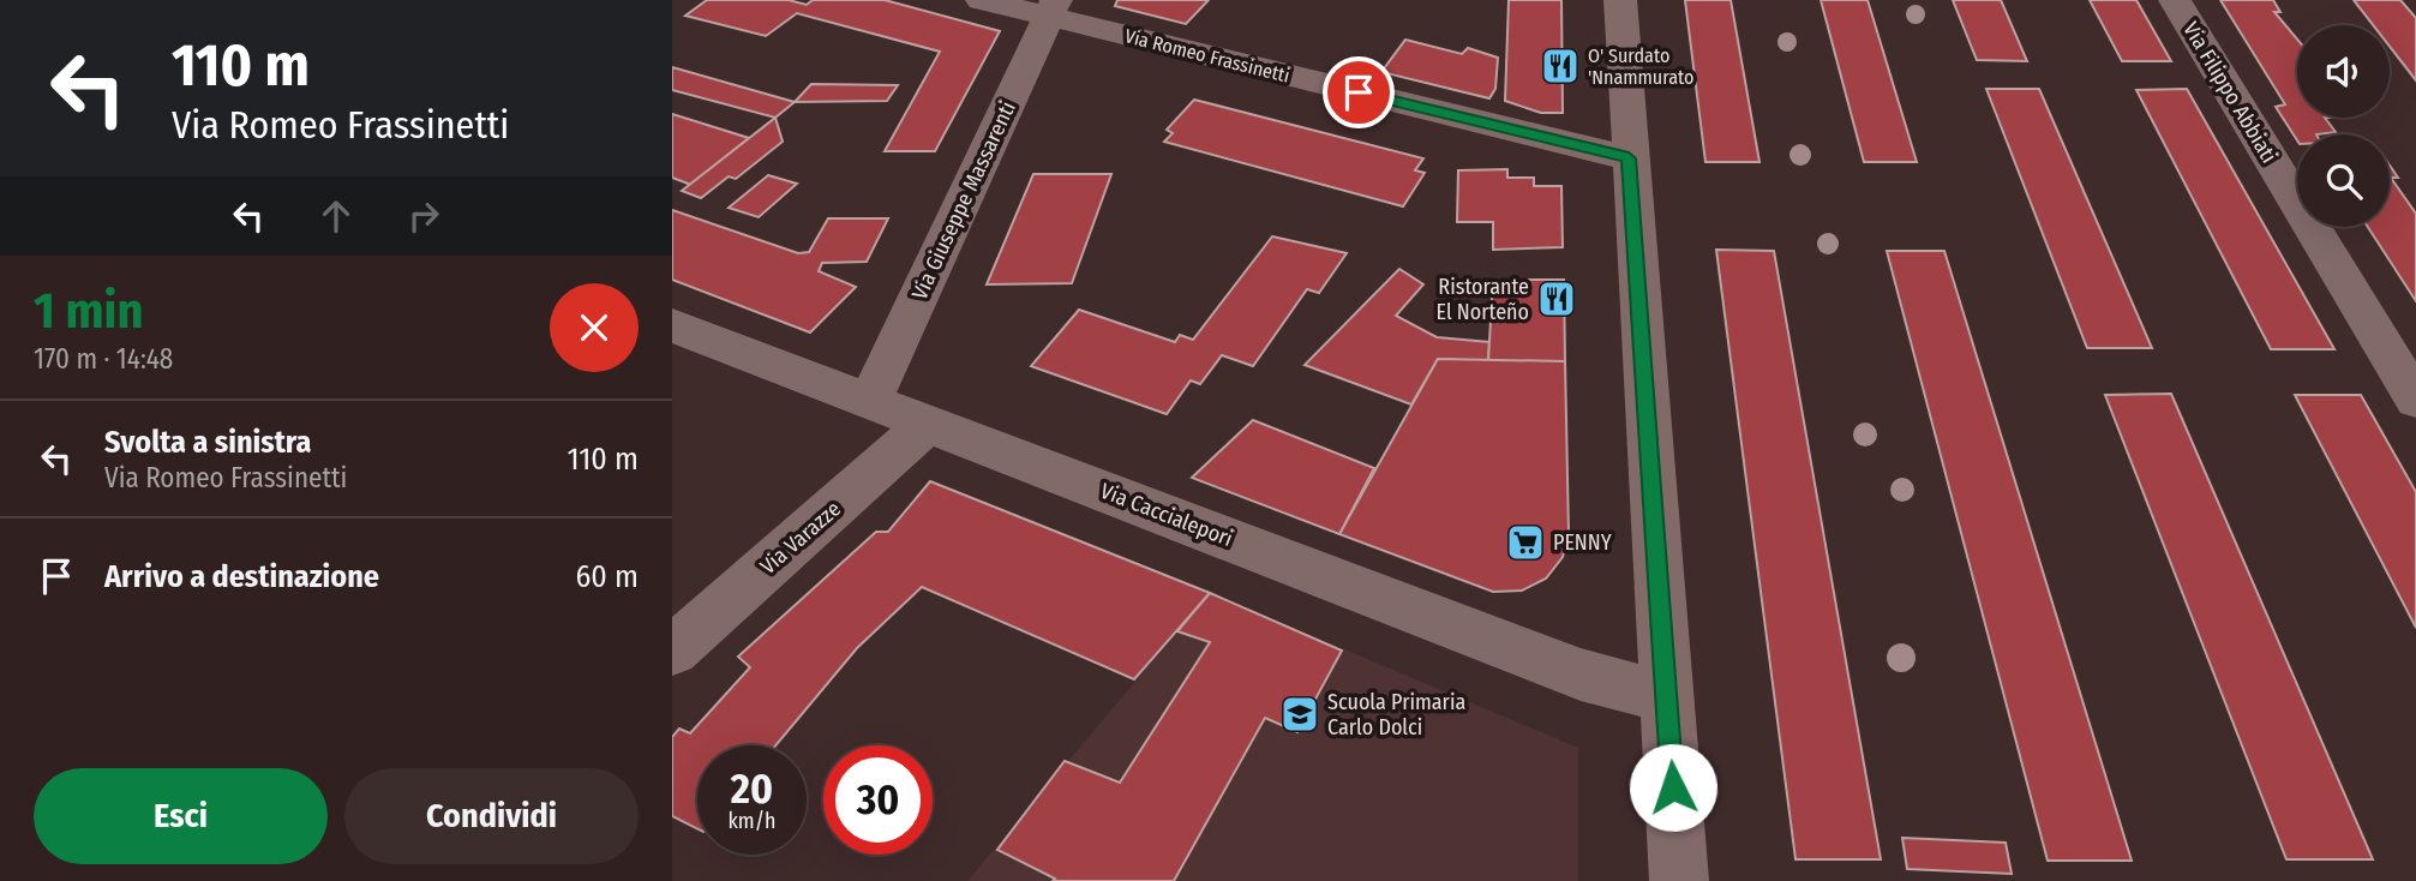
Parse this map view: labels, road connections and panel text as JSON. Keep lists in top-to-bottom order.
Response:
{
  "streets": {
    "street": [
      "Via Romeo Frassinetti",
      "Via Filippo Abbiati",
      "Via Giuseppe Massarenti",
      "Via Caccialepori",
      "Via Varazze"
    ]
  },
  "crossings": [
    ["Via Romeo Frassinetti", "Via Giuseppe Massarenti"],
    ["Via Giuseppe Massarenti", "Via Caccialepori"],
    ["Via Caccialepori", "Via Varazze"]
  ],
  "places": {
    "restaurant": ["O' Surdato 'Nnammurato", "Ristorante El Norteño"],
    "supermarket": ["PENNY"],
    "school or university": ["Scuola Primaria Carlo Dolci"]
  },
  "page": {
    "turn": ["110 m", "Via Romeo Frassinetti"],
    "heading": ["1 min", "170 m · 14:48"],
    "list": [
      {
        "name": "Svolta a sinistra",
        "note": "Via Romeo Frassinetti",
        "value": "110 m"
      },
      {
        "name": "Arrivo a destinazione",
        "value": "60 m"
      }
    ],
    "speed": "20 km/h",
    "limit": "30",
    "buttons": ["Esci", "Condividi"]
  }
}
